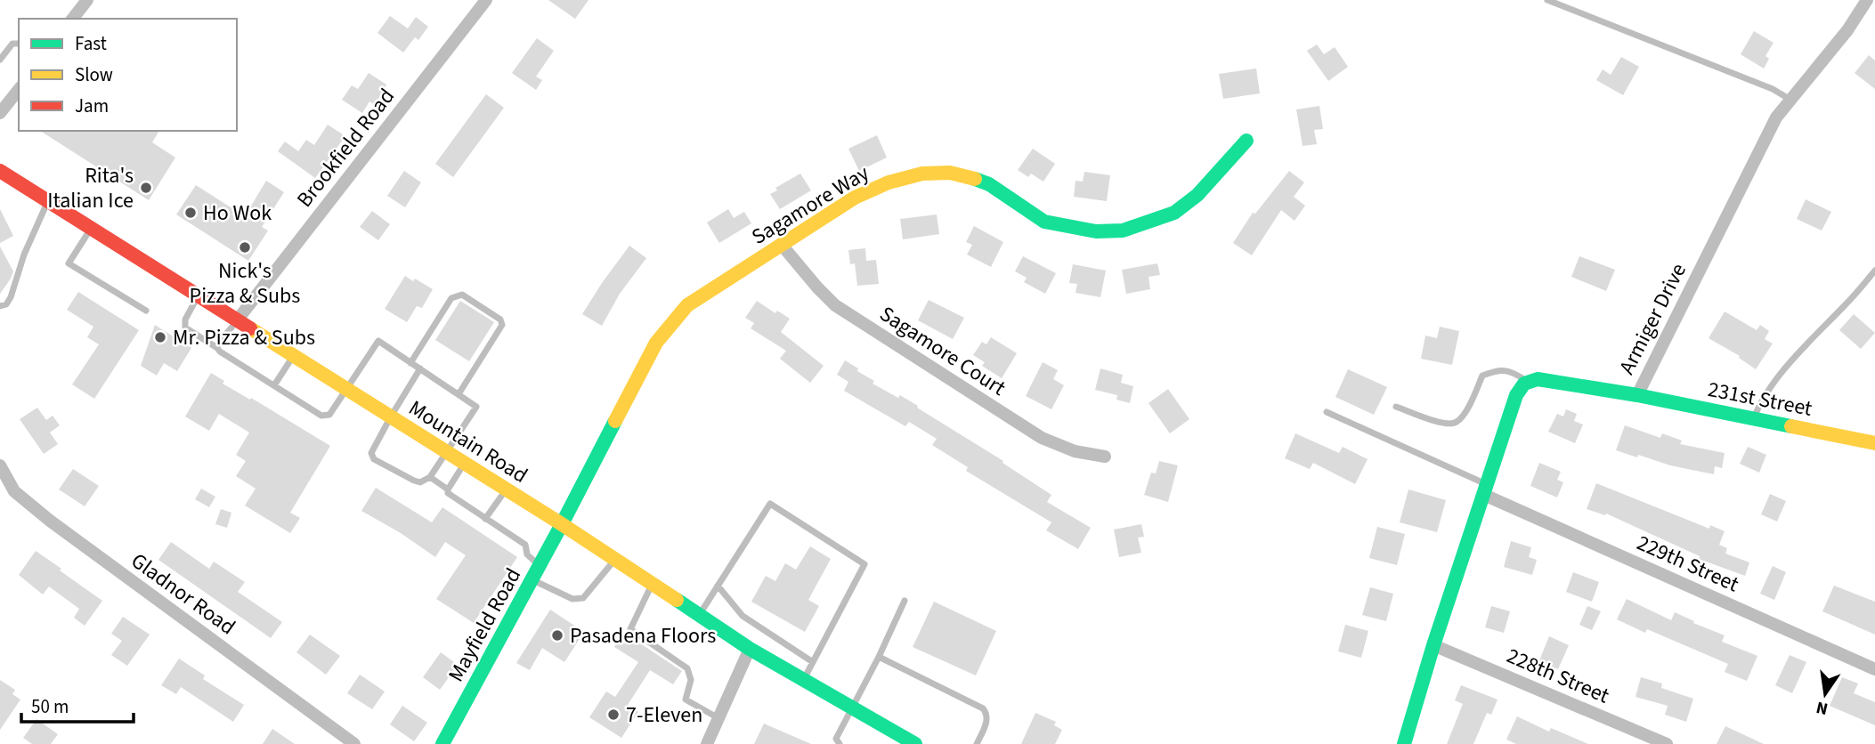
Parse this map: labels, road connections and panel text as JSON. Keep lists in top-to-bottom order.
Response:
{
  "streets": {
    "street": [
      "Brookfield Road",
      "Sagamore Way",
      "Armiger Drive",
      "Sagamore Court",
      "231st Street",
      "Mountain Road",
      "229th Street",
      "Gladnor Road",
      "Mayfield Road",
      "228th Street"
    ]
  },
  "crossings": [
    ["Brookfield Road", "Mountain Road"],
    ["Sagamore Way", "Sagamore Court"],
    ["Sagamore Way", "Mountain Road"],
    ["Sagamore Way", "Mayfield Road"],
    ["Armiger Drive", "231st Street"],
    ["Mountain Road", "Mayfield Road"]
  ],
  "places": [
    "Rita's Italian Ice",
    "Ho Wok",
    "Nick's Pizza & Subs",
    "Mr. Pizza & Subs",
    "Pasadena Floors",
    "7-Eleven"
  ],
  "legend": ["Fast", "Slow", "Jam"],
  "scale_bar": "50 m",
  "north": "bottom"
}
